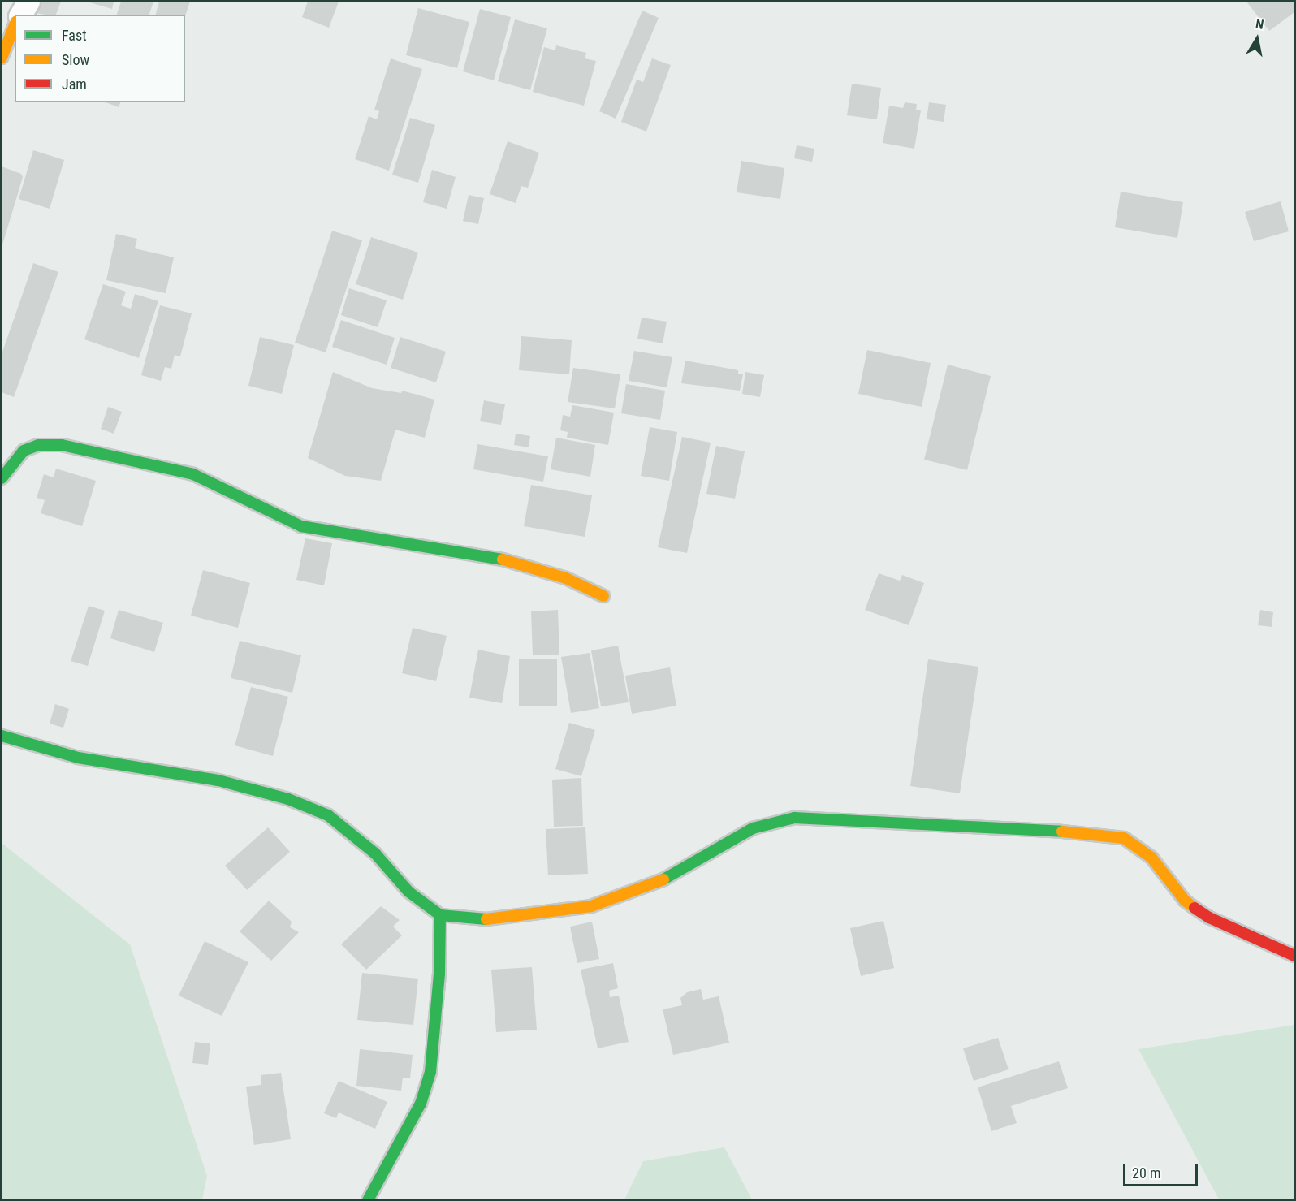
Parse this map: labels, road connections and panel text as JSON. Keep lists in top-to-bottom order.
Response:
{
  "legend": ["Fast", "Slow", "Jam"],
  "scale_bar": "20 m",
  "north": "top"
}
